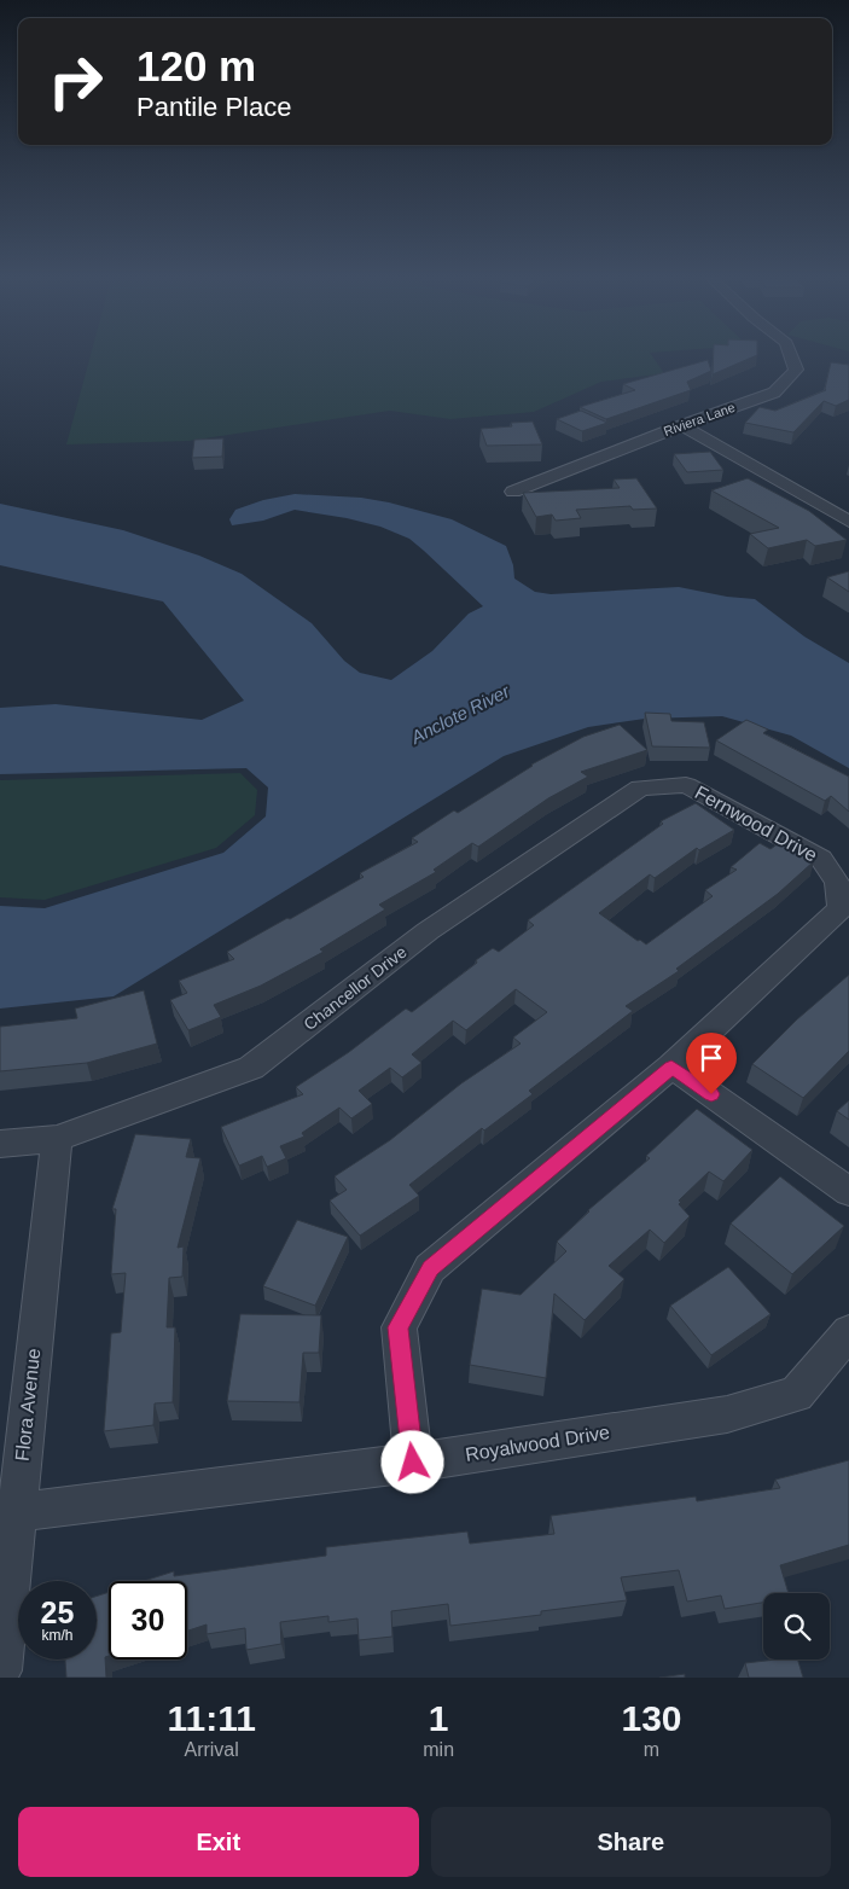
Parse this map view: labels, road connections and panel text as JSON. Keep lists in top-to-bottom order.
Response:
{
  "streets": {
    "street": [
      "Riviera Lane",
      "Fernwood Drive",
      "Chancellor Drive",
      "Flora Avenue",
      "Royalwood Drive"
    ]
  },
  "crossings": [
    ["Fernwood Drive", "Chancellor Drive"],
    ["Fernwood Drive", "Royalwood Drive"],
    ["Chancellor Drive", "Flora Avenue"],
    ["Flora Avenue", "Royalwood Drive"]
  ],
  "water": ["Anclote River"],
  "page": {
    "turn": ["120 m", "Pantile Place"],
    "speed": "25 km/h",
    "limit": "30",
    "eta": [
      "11:11",
      "Arrival",
      "1",
      "min",
      "130",
      "m"
    ],
    "buttons": ["Exit", "Share"]
  }
}
